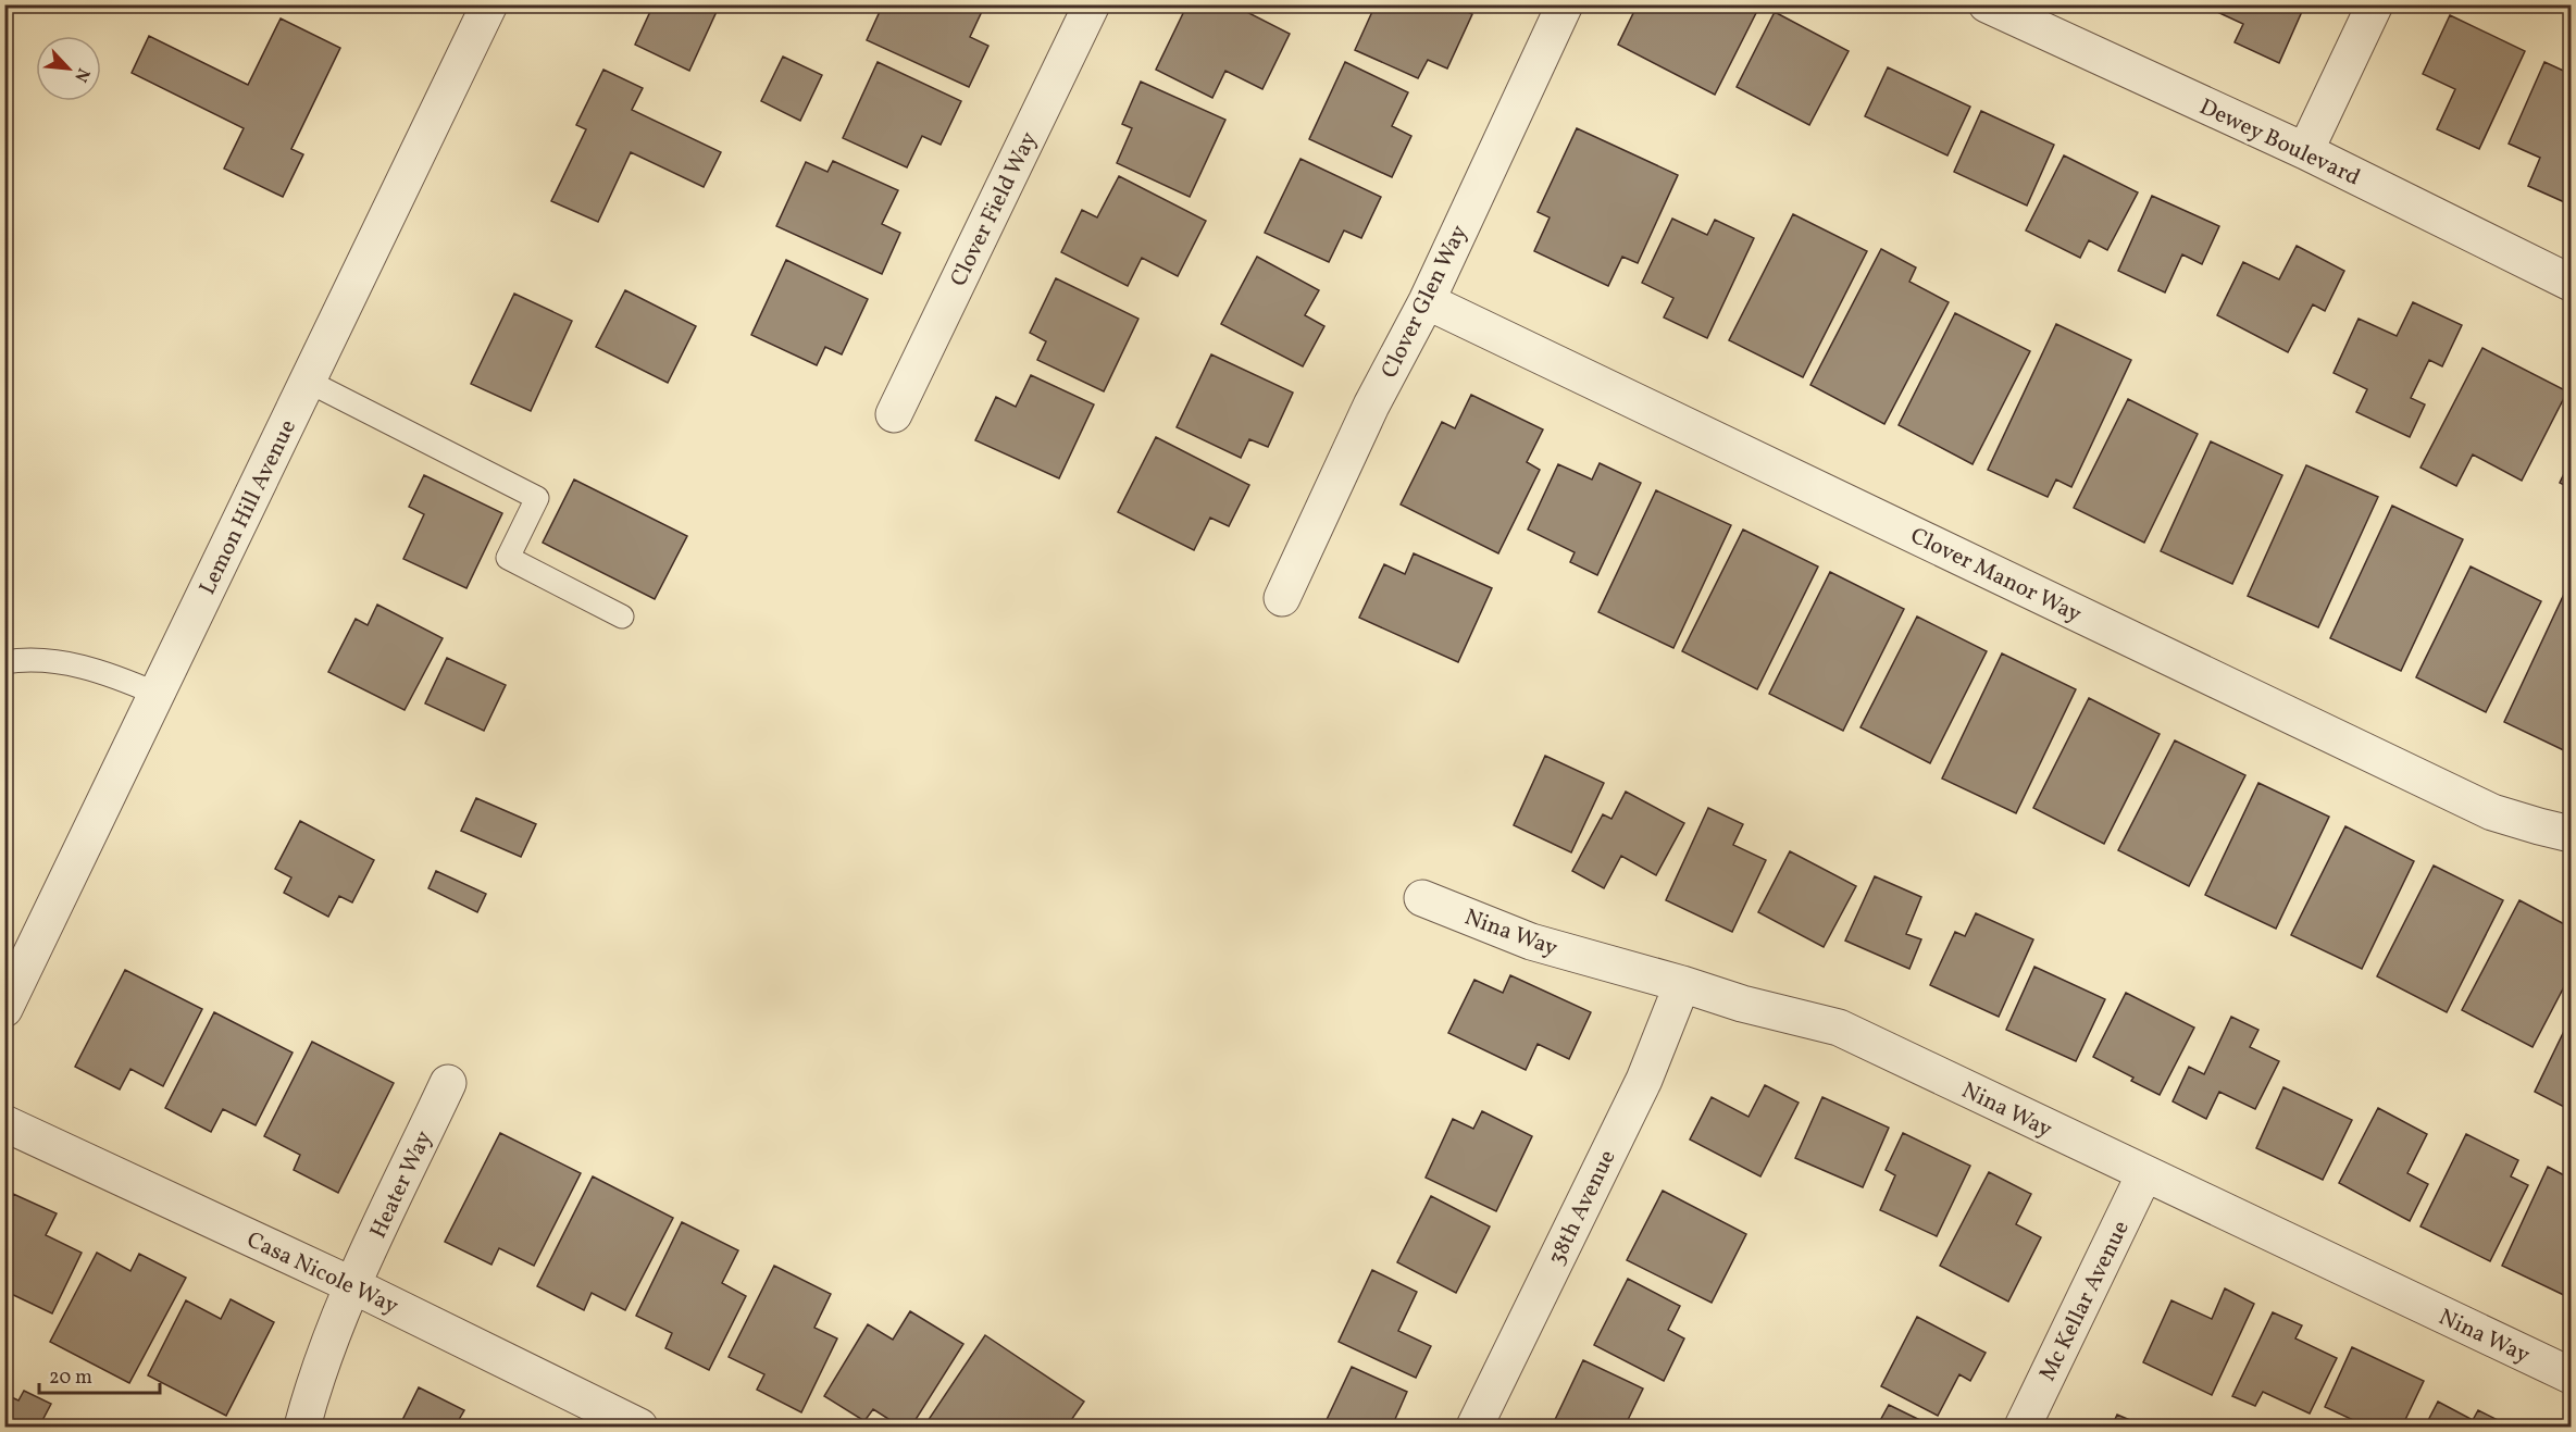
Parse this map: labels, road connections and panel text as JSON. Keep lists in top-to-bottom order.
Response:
{
  "streets": {
    "street": [
      "Dewey Boulevard",
      "Clover Field Way",
      "Clover Glen Way",
      "Lemon Hill Avenue",
      "Clover Manor Way",
      "Nina Way",
      "Heater Way",
      "38th Avenue",
      "Casa Nicole Way",
      "Mc Kellar Avenue"
    ]
  },
  "crossings": [
    ["Clover Glen Way", "Clover Manor Way"],
    ["Nina Way", "38th Avenue"],
    ["Nina Way", "Mc Kellar Avenue"],
    ["Heater Way", "Casa Nicole Way"]
  ],
  "scale_bar": "20 m",
  "north": "bottom right"
}
